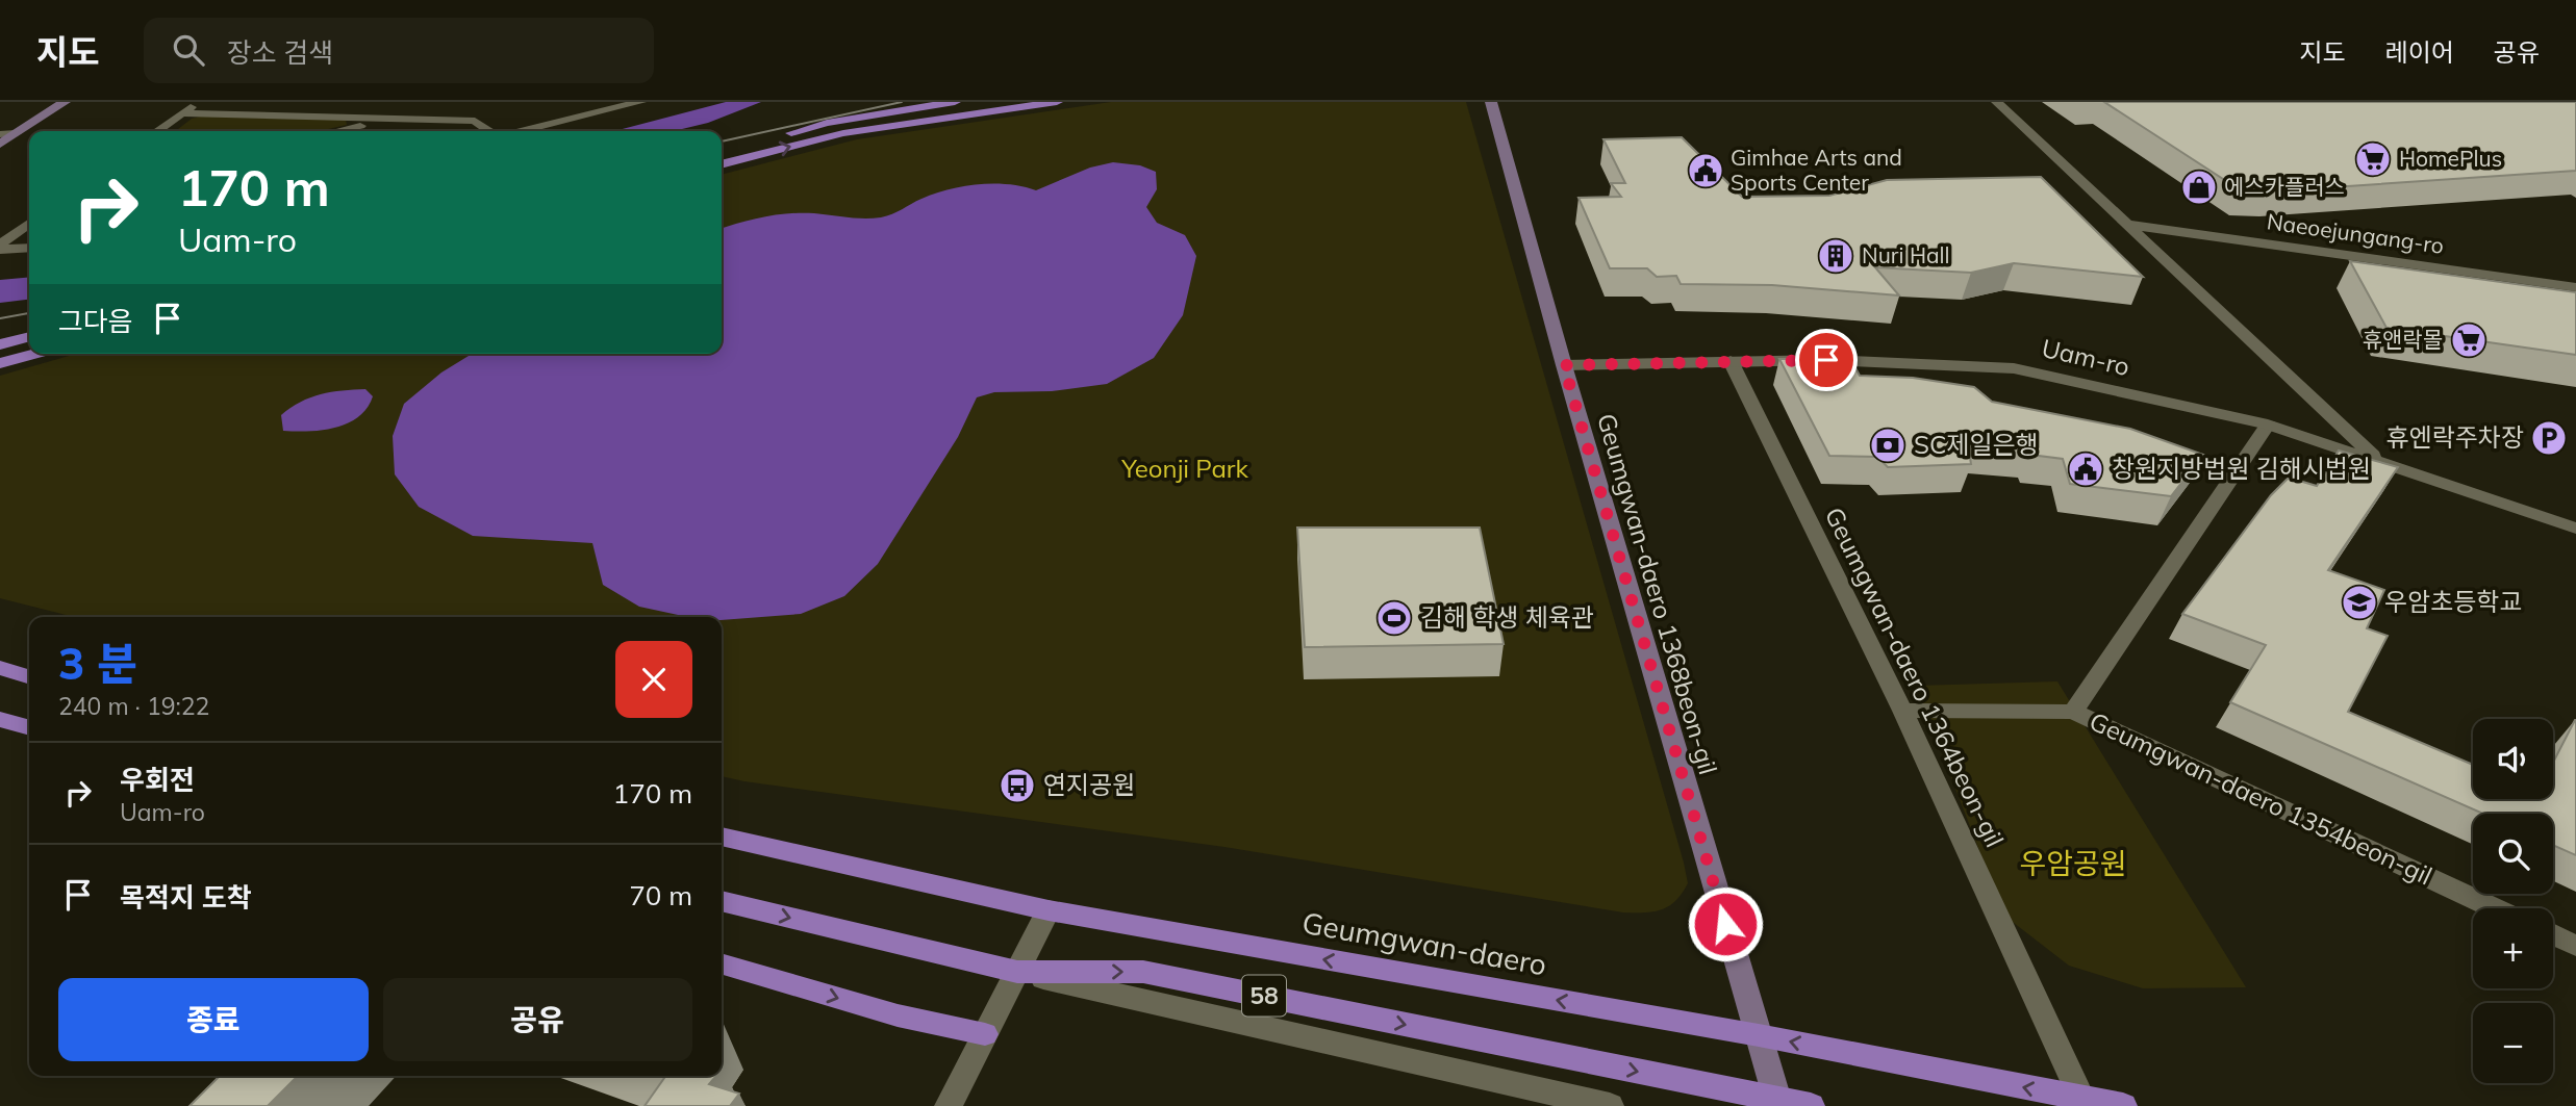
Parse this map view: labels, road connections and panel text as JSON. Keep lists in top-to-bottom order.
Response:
{
  "streets": {
    "main road": ["Geumgwan-daero 1368beon-gil", "Geumgwan-daero", "58"],
    "street": [
      "Naeoejungang-ro",
      "Uam-ro",
      "Geumgwan-daero 1364beon-gil",
      "Geumgwan-daero 1354beon-gil"
    ]
  },
  "crossings": [
    ["Uam-ro", "Geumgwan-daero 1368beon-gil"],
    ["Uam-ro", "Geumgwan-daero 1364beon-gil"],
    ["Geumgwan-daero 1368beon-gil", "Geumgwan-daero"],
    ["Geumgwan-daero 1368beon-gil", "58"],
    ["Geumgwan-daero 1364beon-gil", "Geumgwan-daero 1354beon-gil"],
    ["Geumgwan-daero 1364beon-gil", "Geumgwan-daero"]
  ],
  "parks": ["Yeonji Park", "우암공원"],
  "places": {
    "supermarket": ["HomePlus", "휴앤락몰"],
    "public building": ["Gimhae Arts and Sports Center", "창원지방법원 김해시법원"],
    "shop": ["에스카플러스"],
    "building": ["Nuri Hall"],
    "parking": ["휴엔락주차장"],
    "bank": ["SC제일은행"],
    "school or university": ["우암초등학교"],
    "sports": ["김해 학생 체육관"],
    "bus stop": ["연지공원"]
  },
  "page": {
    "header": "지도",
    "search": "장소 검색",
    "nav": ["지도", "레이어", "공유"],
    "turn": ["170 m", "Uam-ro"],
    "then": "그다음",
    "heading": ["3 분", "240 m · 19:22"],
    "map_buttons": ["+", "−"],
    "list": [
      {
        "name": "우회전",
        "note": "Uam-ro",
        "value": "170 m"
      },
      {
        "name": "목적지 도착",
        "value": "70 m"
      }
    ],
    "buttons": ["종료", "공유"]
  }
}
